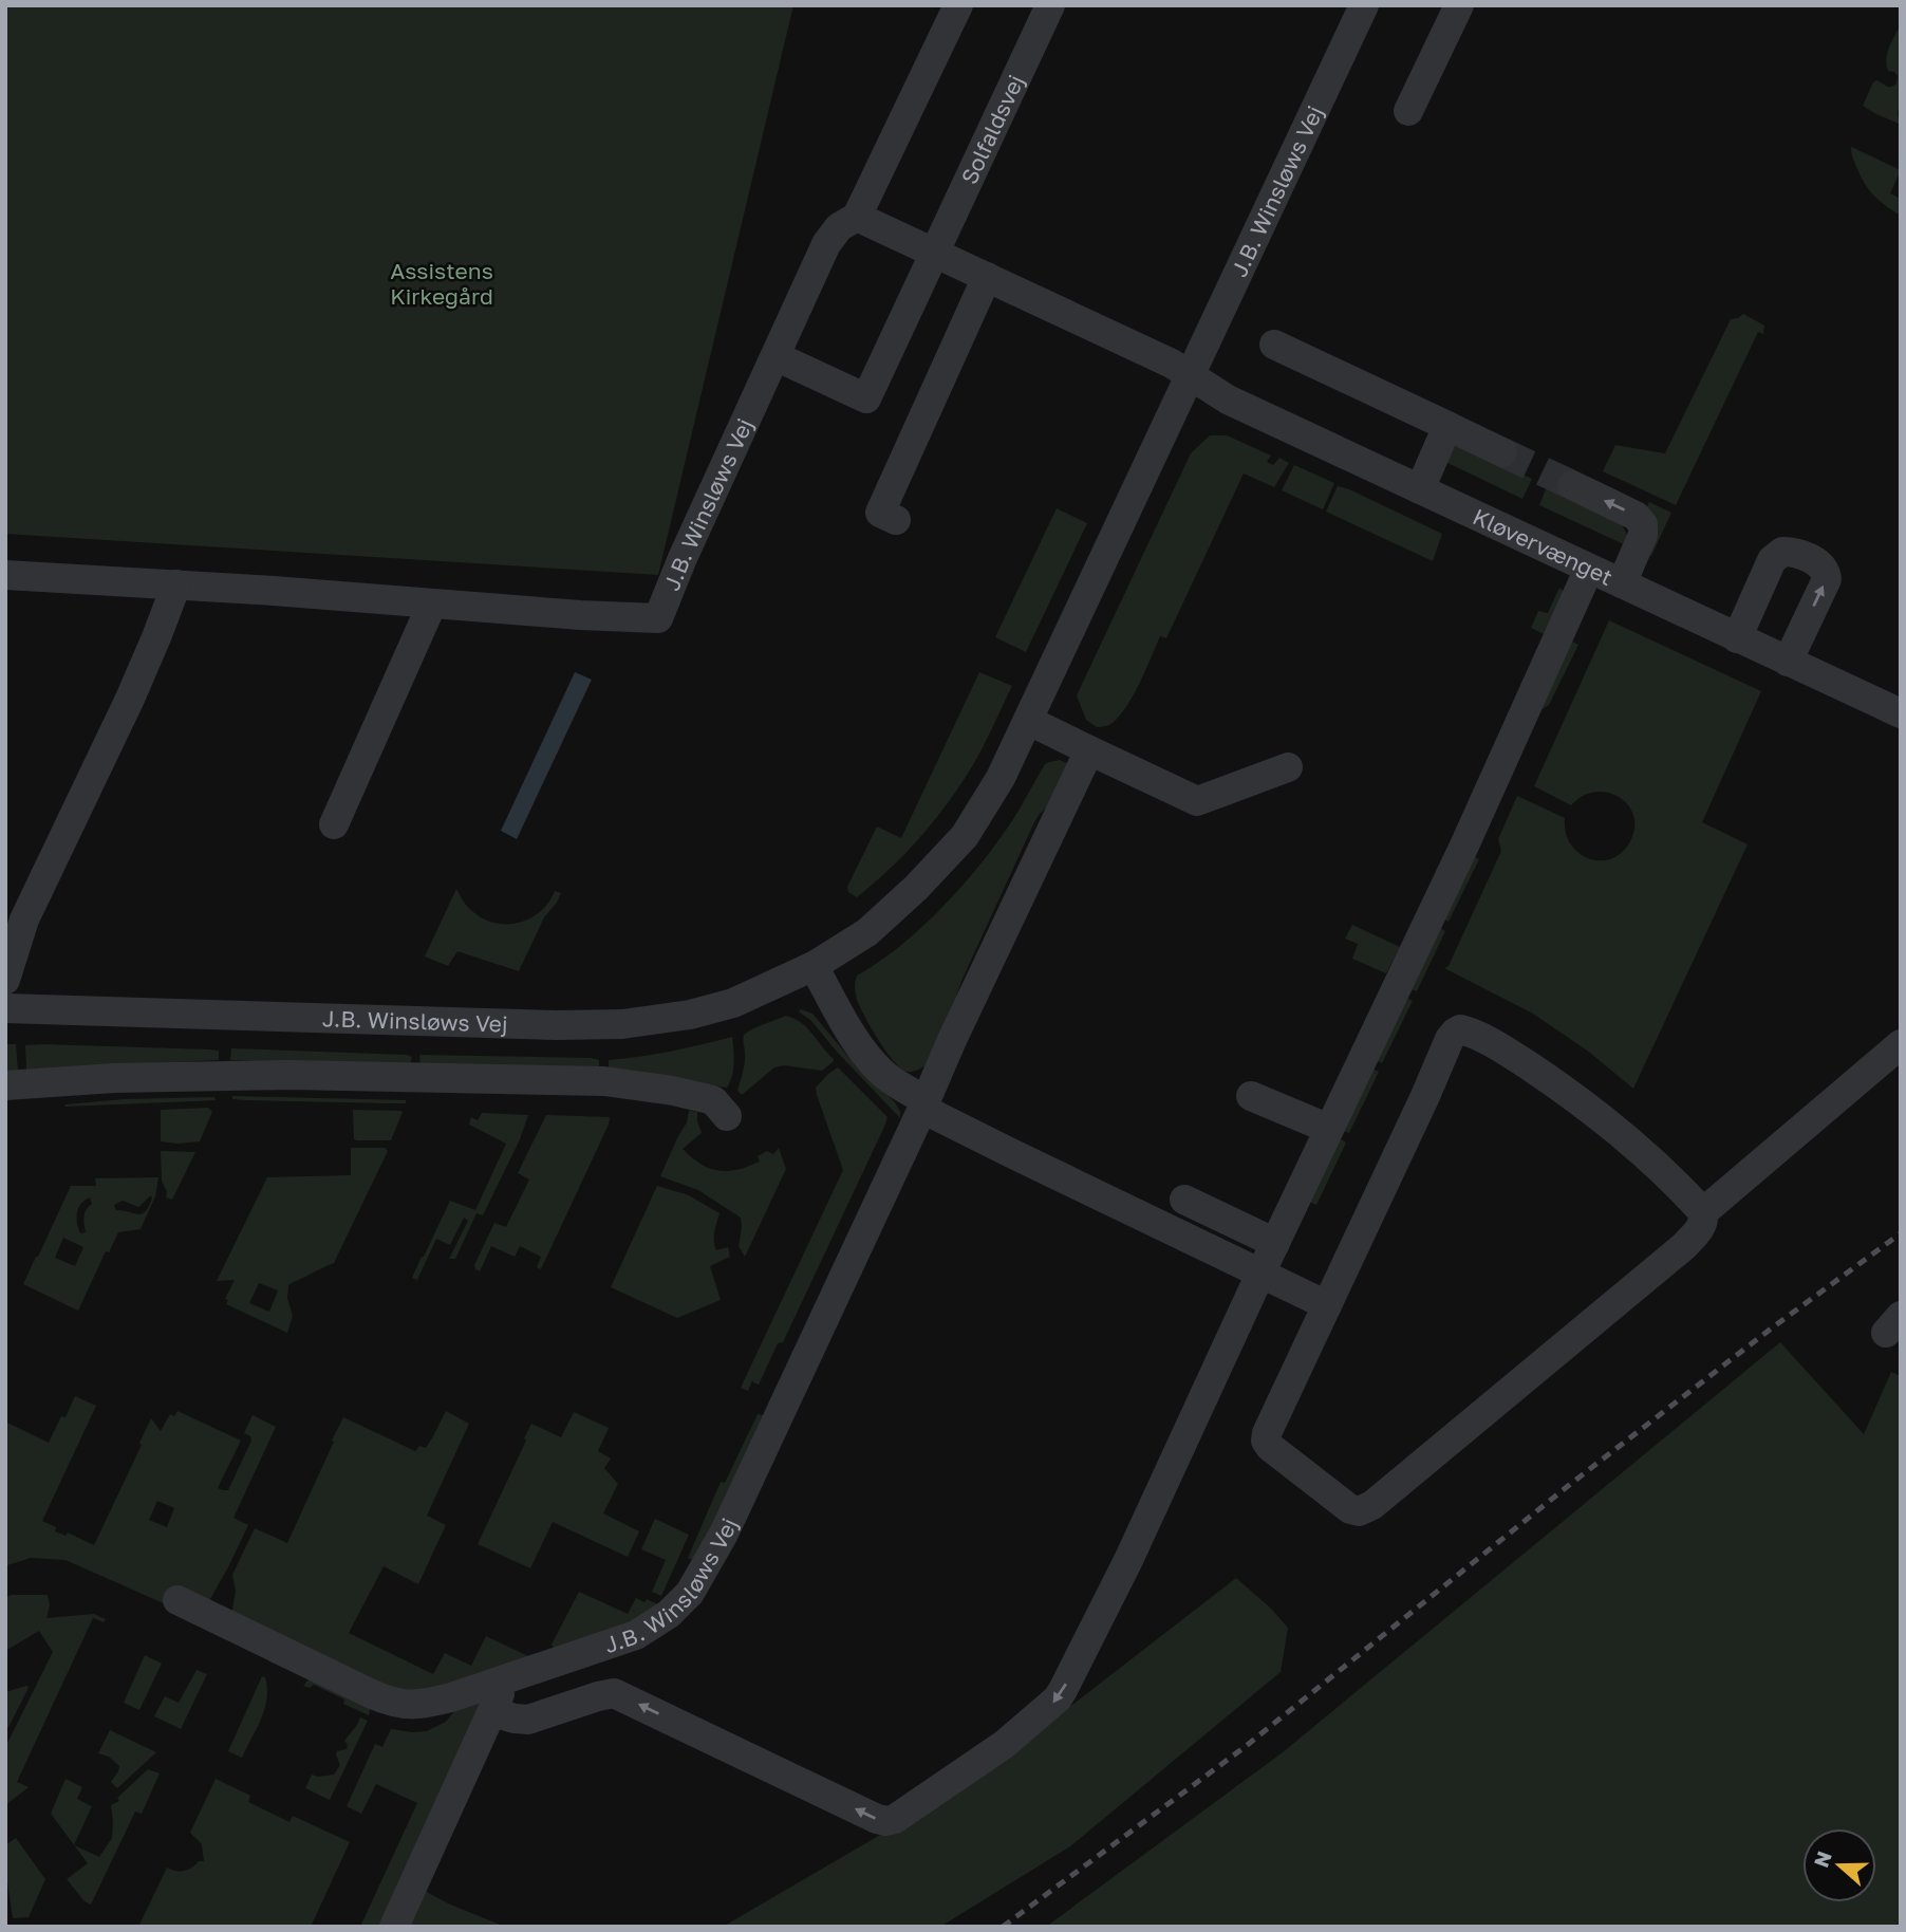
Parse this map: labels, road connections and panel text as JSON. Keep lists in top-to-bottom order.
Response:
{
  "streets": {
    "street": ["Solfaldsvej", "J.B. Winsløws Vej", "Kløvervænget"]
  },
  "crossings": [
    ["J.B. Winsløws Vej", "Kløvervænget"]
  ],
  "parks": ["Assistens Kirkegård"],
  "north": "left"
}
